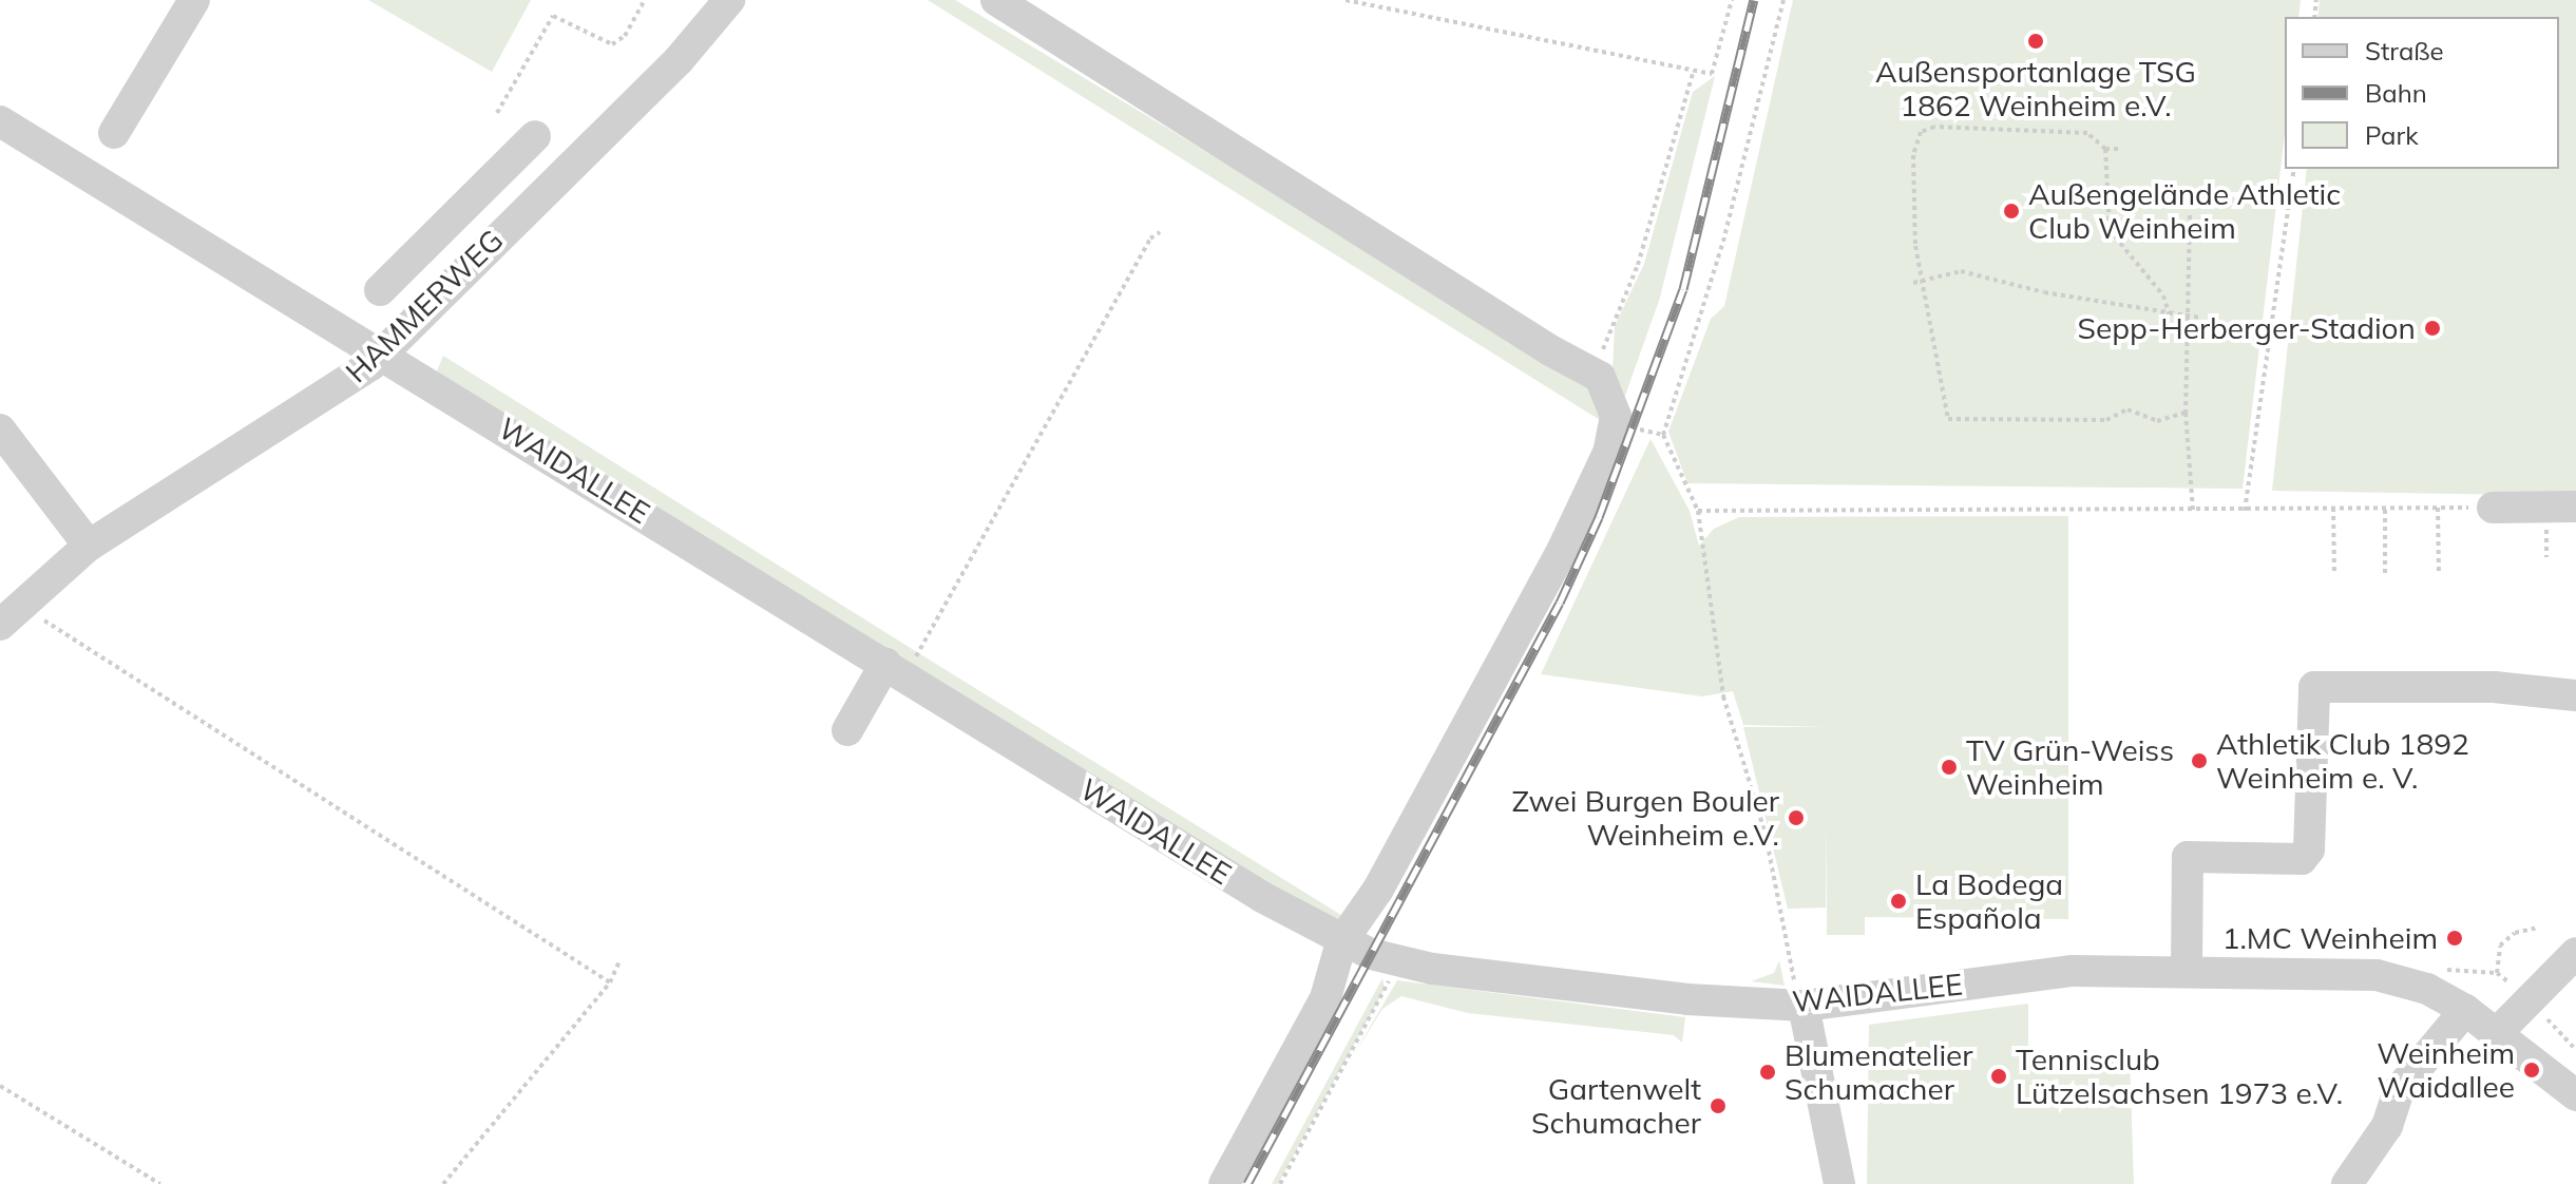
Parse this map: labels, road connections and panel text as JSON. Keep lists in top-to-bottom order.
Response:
{
  "streets": {
    "street": ["HAMMERWEG", "WAIDALLEE"]
  },
  "crossings": [
    ["HAMMERWEG", "WAIDALLEE"]
  ],
  "places": [
    "Außensportanlage TSG 1862 Weinheim e.V.",
    "Außengelände Athletic Club Weinheim",
    "Sepp-Herberger-Stadion",
    "Athletik Club 1892 Weinheim e. V.",
    "TV Grün-Weiss Weinheim",
    "Zwei Burgen Bouler Weinheim e.V.",
    "La Bodega Española",
    "1.MC Weinheim",
    "Weinheim Waidallee",
    "Blumenatelier Schumacher",
    "Tennisclub Lützelsachsen 1973 e.V.",
    "Gartenwelt Schumacher"
  ],
  "legend": ["Straße", "Bahn", "Park"]
}
